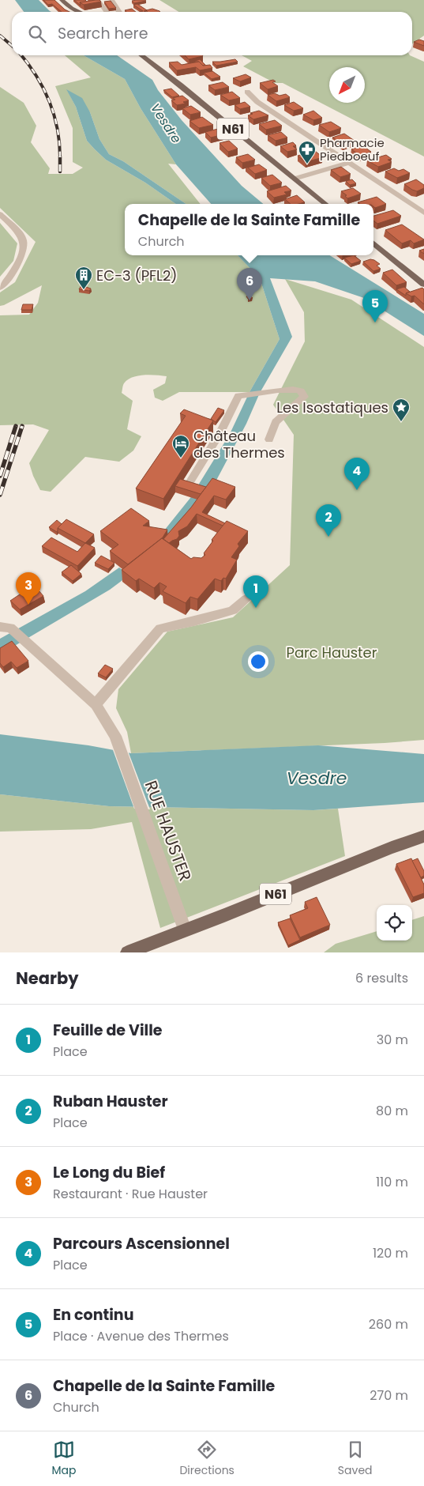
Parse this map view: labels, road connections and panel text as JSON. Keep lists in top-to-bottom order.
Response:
{
  "streets": {
    "main road": ["N61"],
    "street": ["RUE HAUSTER"]
  },
  "crossings": [
    ["N61", "RUE HAUSTER"]
  ],
  "water": ["Vesdre"],
  "parks": ["Parc Hauster"],
  "places": {
    "pharmacy": ["Pharmacie Piedboeuf"],
    "building": ["EC-3 (PFL2)"],
    "place": ["Les Isostatiques"],
    "hotel": ["Château des Thermes"]
  },
  "north": "bottom left",
  "page": {
    "search": "Search here",
    "popup": ["Chapelle de la Sainte Famille", "Church"],
    "pins": [
      "6",
      "5",
      "4",
      "2",
      "3",
      "1"
    ],
    "heading": ["Nearby", "6 results"],
    "list": [
      {
        "mark": "1",
        "name": "Feuille de Ville",
        "note": "Place",
        "value": "30 m"
      },
      {
        "mark": "2",
        "name": "Ruban Hauster",
        "note": "Place",
        "value": "80 m"
      },
      {
        "mark": "3",
        "name": "Le Long du Bief",
        "note": "Restaurant · Rue Hauster",
        "value": "110 m"
      },
      {
        "mark": "4",
        "name": "Parcours Ascensionnel",
        "note": "Place",
        "value": "120 m"
      },
      {
        "mark": "5",
        "name": "En continu",
        "note": "Place · Avenue des Thermes",
        "value": "260 m"
      },
      {
        "mark": "6",
        "name": "Chapelle de la Sainte Famille",
        "note": "Church",
        "value": "270 m"
      }
    ],
    "nav": ["Map", "Directions", "Saved"]
  }
}
